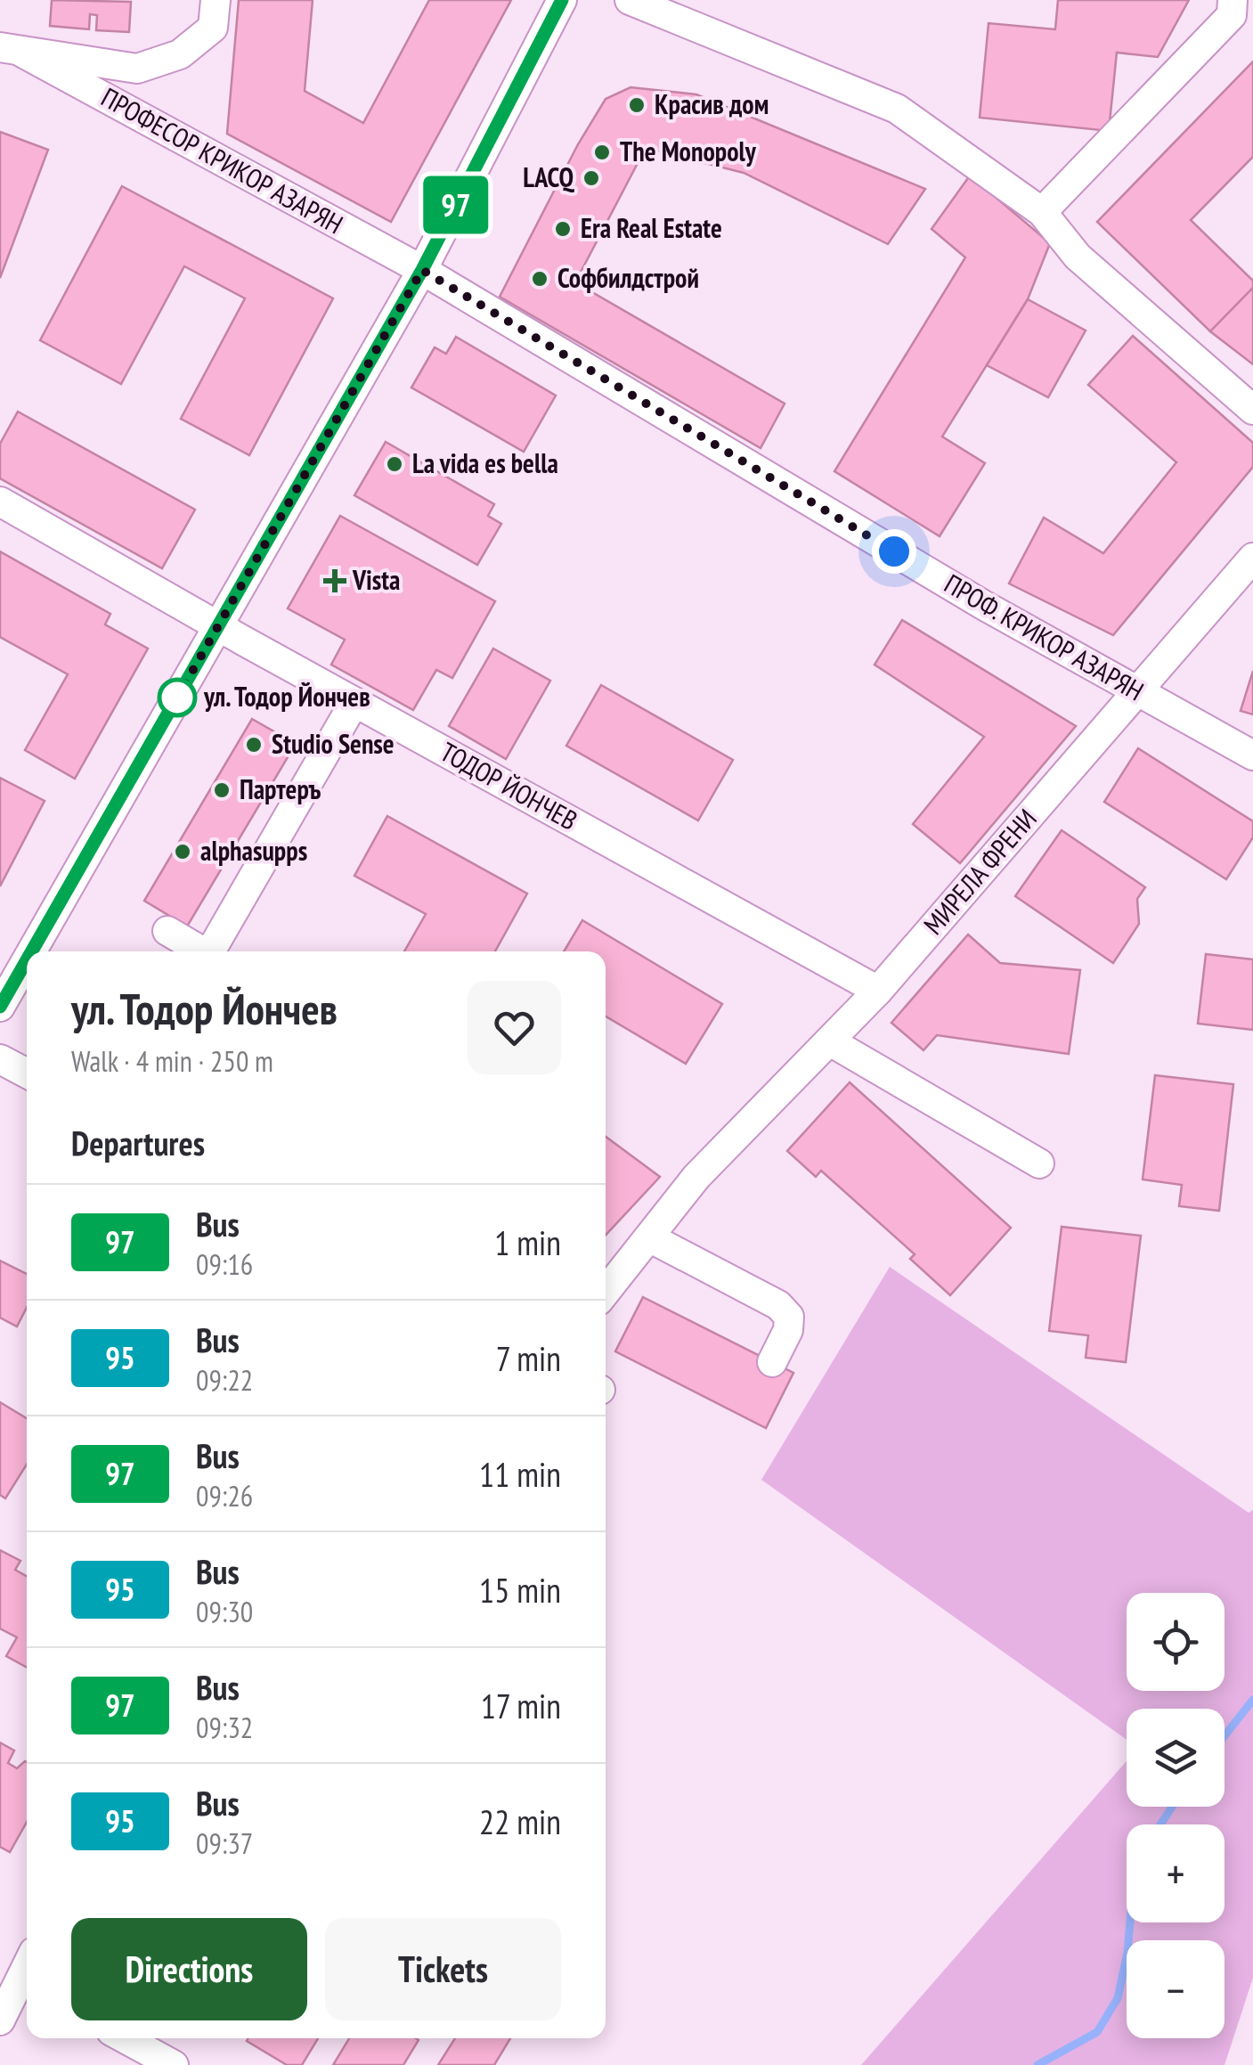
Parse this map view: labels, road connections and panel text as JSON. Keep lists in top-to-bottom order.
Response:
{
  "streets": {
    "street": [
      "ПРОФЕСОР КРИКОР АЗАРЯН",
      "ПРОФ. КРИКОР АЗАРЯН",
      "ТОДОР ЙОНЧЕВ",
      "МИРЕЛА ФРЕНИ"
    ]
  },
  "crossings": [
    ["ПРОФЕСОР КРИКОР АЗАРЯН", "ПРОФ. КРИКОР АЗАРЯН"],
    ["ПРОФ. КРИКОР АЗАРЯН", "МИРЕЛА ФРЕНИ"],
    ["ТОДОР ЙОНЧЕВ", "МИРЕЛА ФРЕНИ"]
  ],
  "places": {
    "other": [
      "Красив дом",
      "The Monopoly",
      "LACQ",
      "Era Real Estate",
      "Софбилдстрой",
      "La vida es bella",
      "ул. Тодор Йончев",
      "Studio Sense",
      "Партеръ",
      "alphasupps"
    ],
    "health": ["Vista"]
  },
  "lines": ["bus line 97"],
  "page": {
    "on_map": "97",
    "heading": [
      ["ул. Тодор Йончев", "Walk · 4 min · 250 m"],
      "Departures"
    ],
    "list": [
      {
        "mark": "97",
        "name": "Bus",
        "note": "09:16",
        "value": "1 min"
      },
      {
        "mark": "95",
        "name": "Bus",
        "note": "09:22",
        "value": "7 min"
      },
      {
        "mark": "97",
        "name": "Bus",
        "note": "09:26",
        "value": "11 min"
      },
      {
        "mark": "95",
        "name": "Bus",
        "note": "09:30",
        "value": "15 min"
      },
      {
        "mark": "97",
        "name": "Bus",
        "note": "09:32",
        "value": "17 min"
      },
      {
        "mark": "95",
        "name": "Bus",
        "note": "09:37",
        "value": "22 min"
      }
    ],
    "map_buttons": ["+", "−"],
    "buttons": ["Directions", "Tickets"]
  }
}
